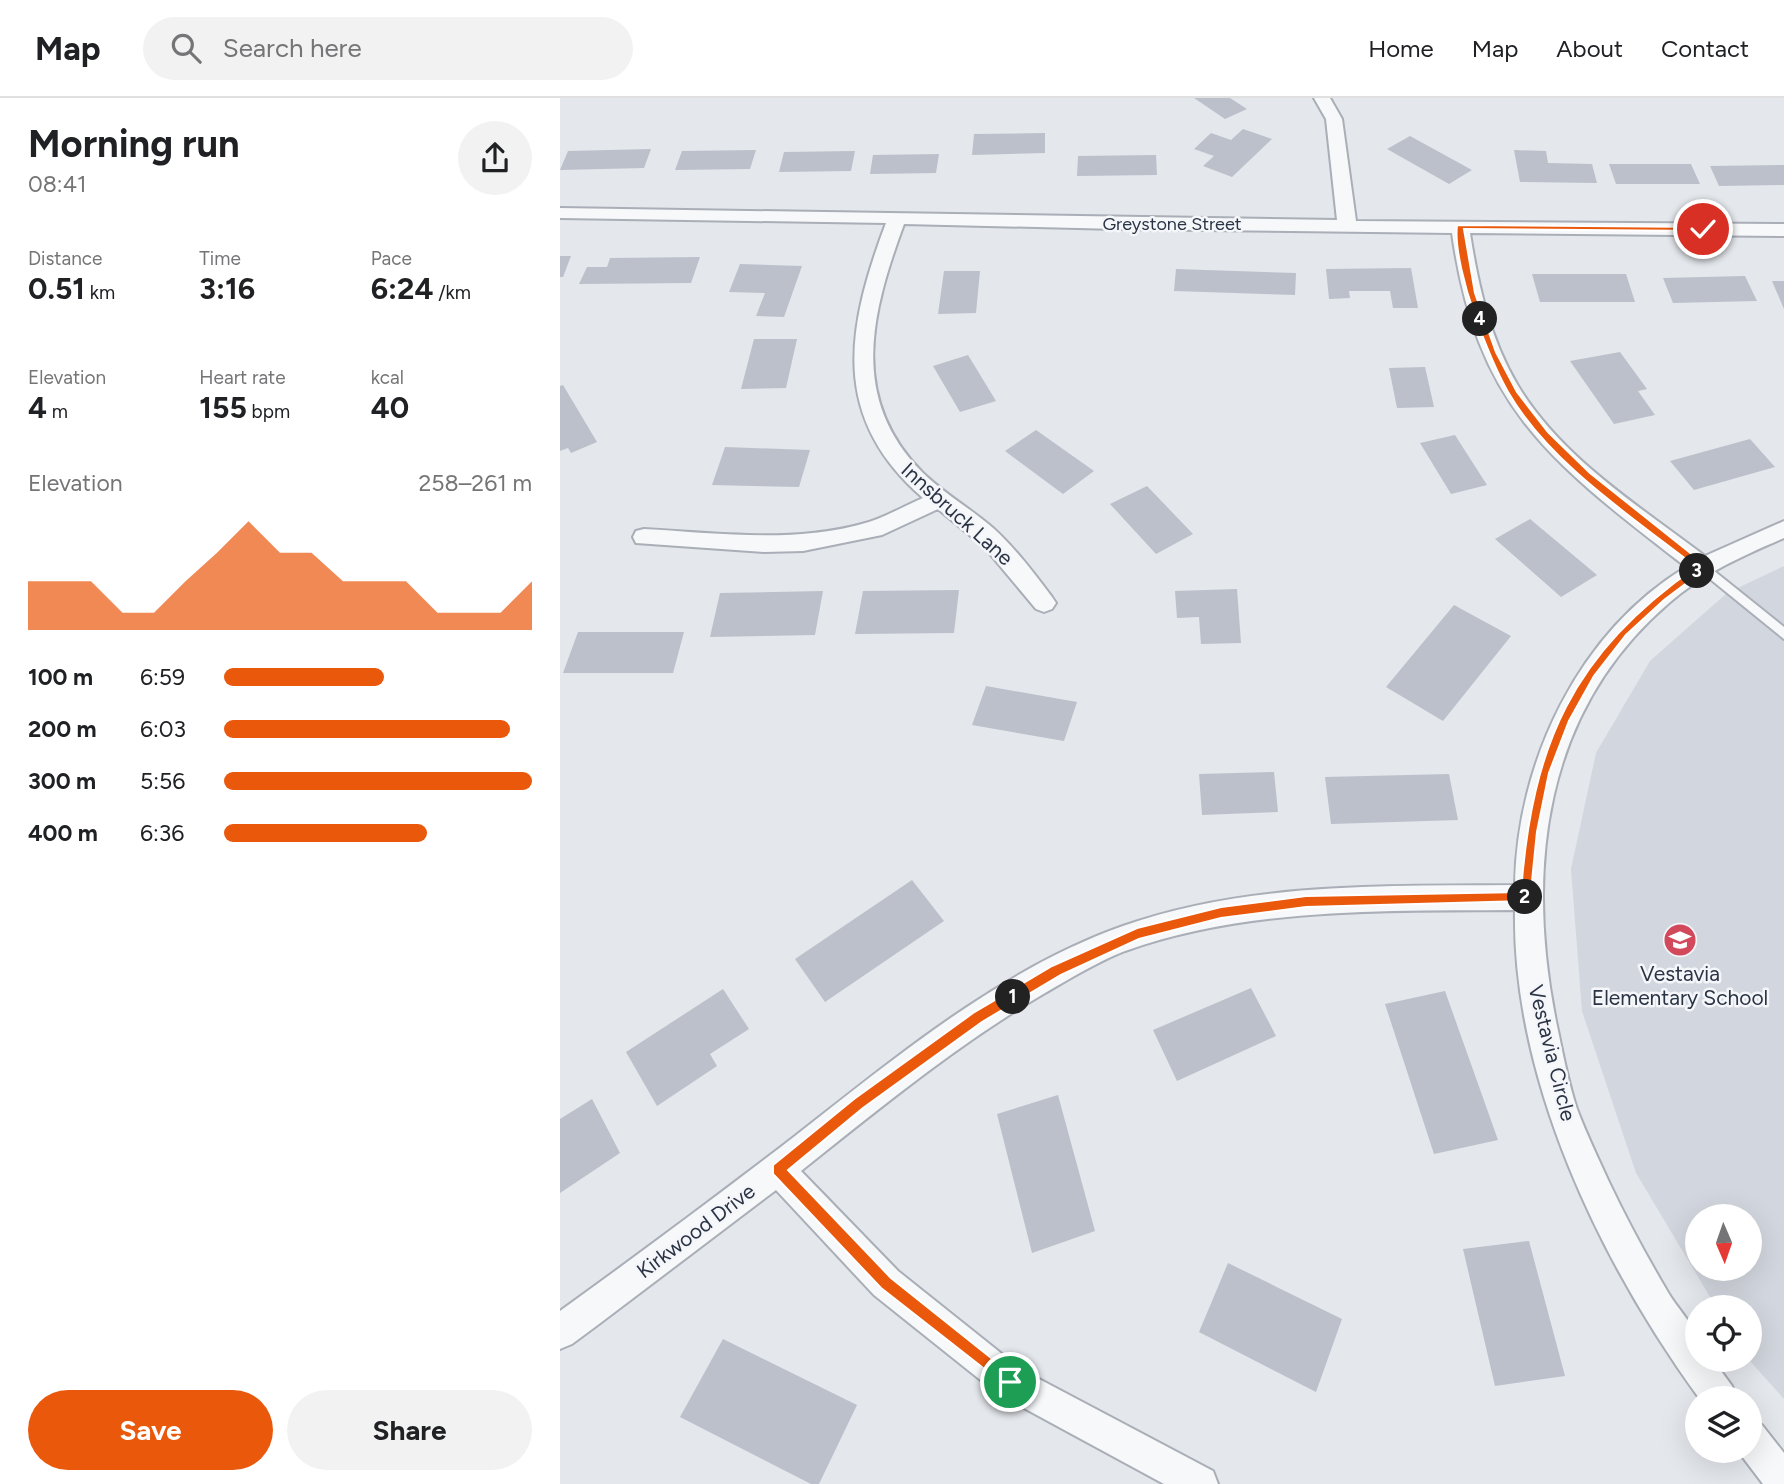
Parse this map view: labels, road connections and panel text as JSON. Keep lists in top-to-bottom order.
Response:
{
  "streets": {
    "street": [
      "Greystone Street",
      "Innsbruck Lane",
      "Vestavia Circle",
      "Kirkwood Drive"
    ]
  },
  "crossings": [
    ["Greystone Street", "Innsbruck Lane"],
    ["Vestavia Circle", "Kirkwood Drive"]
  ],
  "places": {
    "school or university": ["Vestavia Elementary School"]
  },
  "north": "bottom",
  "page": {
    "header": "Map",
    "search": "Search here",
    "nav": [
      "Home",
      "Map",
      "About",
      "Contact"
    ],
    "heading": ["Morning run", "08:41"],
    "stats": [
      ["Distance", "0.51 km"],
      ["Time", "3:16"],
      ["Pace", "6:24 /km"],
      ["Elevation", "4 m"],
      ["Heart rate", "155 bpm"],
      ["kcal", "40"]
    ],
    "pins": [
      "4",
      "3",
      "2",
      "1"
    ],
    "chart": ["Elevation", "258–261 m"],
    "list": [
      {
        "name": "100 m",
        "note": "6:59"
      },
      {
        "name": "200 m",
        "note": "6:03"
      },
      {
        "name": "300 m",
        "note": "5:56"
      },
      {
        "name": "400 m",
        "note": "6:36"
      }
    ],
    "buttons": ["Save", "Share"]
  }
}
